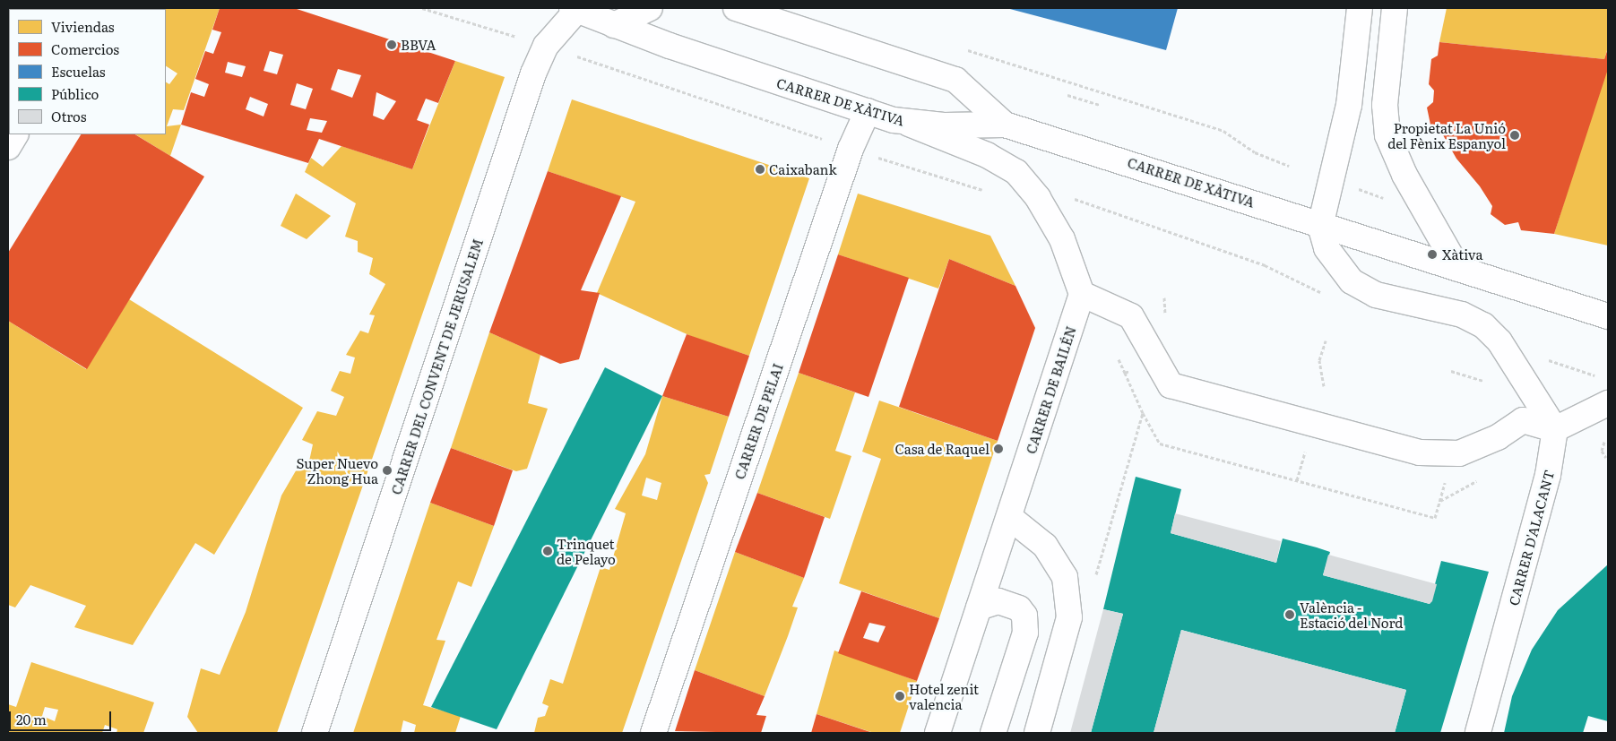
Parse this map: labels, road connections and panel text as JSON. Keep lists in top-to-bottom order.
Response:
{
  "streets": {
    "street": [
      "CARRER DE XÀTIVA",
      "CARRER DEL CONVENT DE JERUSALEM",
      "CARRER DE BAILÉN",
      "CARRER DE PELAI",
      "CARRER D'ALACANT"
    ]
  },
  "crossings": [
    ["CARRER DE XÀTIVA", "CARRER DEL CONVENT DE JERUSALEM"],
    ["CARRER DE XÀTIVA", "CARRER DE PELAI"]
  ],
  "places": [
    "BBVA",
    "Propietat La Unió del Fènix Espanyol",
    "Caixabank",
    "Xàtiva",
    "Casa de Raquel",
    "Super Nuevo Zhong Hua",
    "Trinquet de Pelayo",
    "València - Estació del Nord",
    "Hotel zenit valencia"
  ],
  "legend": [
    "Viviendas",
    "Comercios",
    "Escuelas",
    "Público",
    "Otros"
  ],
  "scale_bar": "20 m"
}
